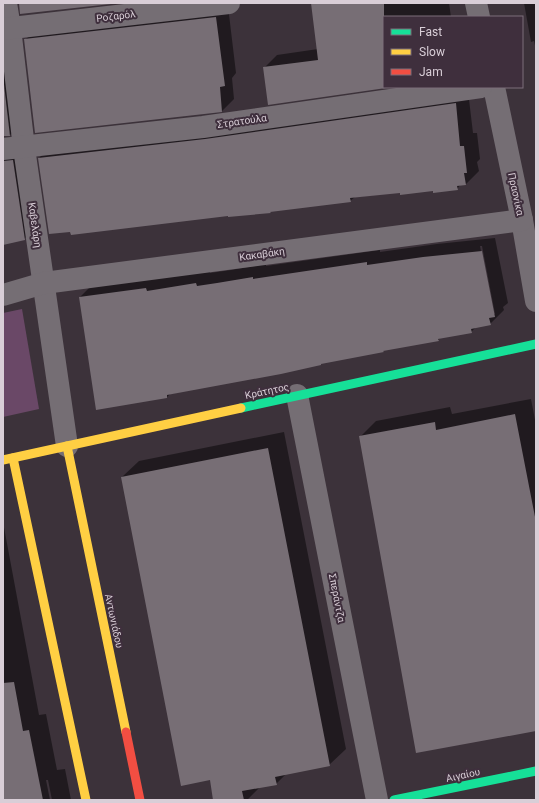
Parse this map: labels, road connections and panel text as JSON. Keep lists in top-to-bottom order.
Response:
{
  "streets": {
    "street": [
      "Ροζαρόλ",
      "Στρατούλα",
      "Πρασνίκα",
      "Καβελάρη",
      "Κακαβάκη",
      "Κράτητος",
      "Σπεράντζα",
      "Αντωνιάδου",
      "Αιγαίου"
    ]
  },
  "crossings": [
    ["Ροζαρόλ", "Καβελάρη"],
    ["Στρατούλα", "Καβελάρη"],
    ["Πρασνίκα", "Κακαβάκη"],
    ["Καβελάρη", "Κακαβάκη"],
    ["Καβελάρη", "Κράτητος"],
    ["Καβελάρη", "Αντωνιάδου"],
    ["Κράτητος", "Σπεράντζα"],
    ["Κράτητος", "Αντωνιάδου"]
  ],
  "legend": ["Fast", "Slow", "Jam"]
}
